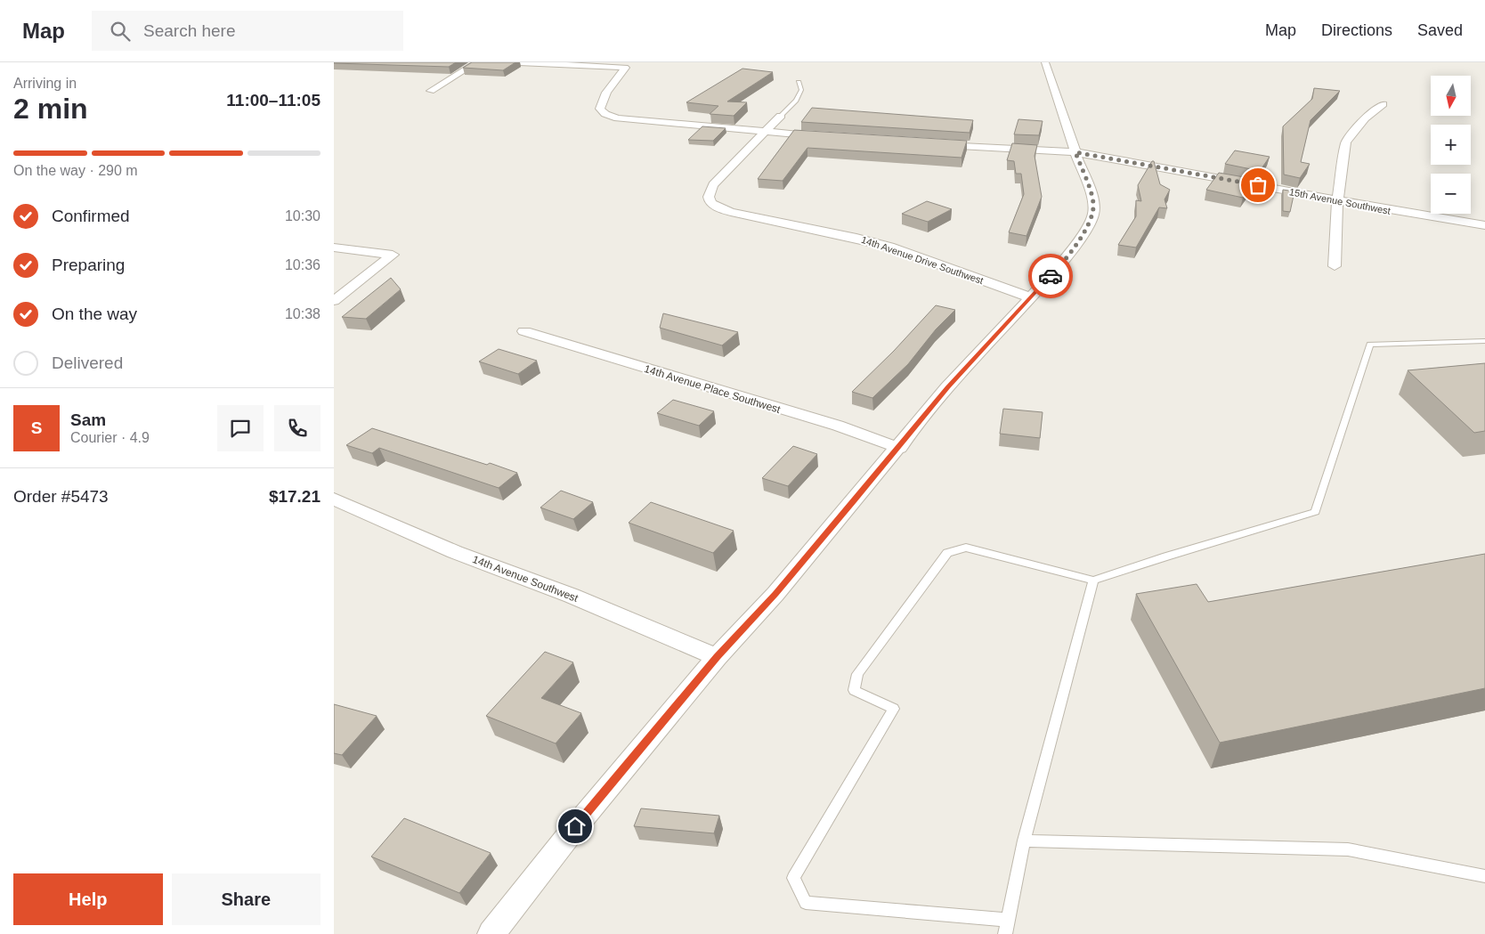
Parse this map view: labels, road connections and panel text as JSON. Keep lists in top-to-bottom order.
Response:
{
  "streets": {
    "street": [
      "15th Avenue Southwest",
      "14th Avenue Drive Southwest",
      "14th Avenue Place Southwest",
      "14th Avenue Southwest"
    ]
  },
  "north": "bottom",
  "page": {
    "header": "Map",
    "search": "Search here",
    "nav": ["Map", "Directions", "Saved"],
    "heading": ["2 min", "Arriving in", "11:00–11:05"],
    "panel": [
      "Sam",
      "Courier · 4.9",
      "Order #5473",
      "$17.21"
    ],
    "map_buttons": ["+", "−"],
    "bar": "On the way · 290 m",
    "list": [
      ["Confirmed", "10:30"],
      ["Preparing", "10:36"],
      ["On the way", "10:38"],
      "Delivered"
    ],
    "round": "S",
    "buttons": ["Help", "Share"]
  }
}
